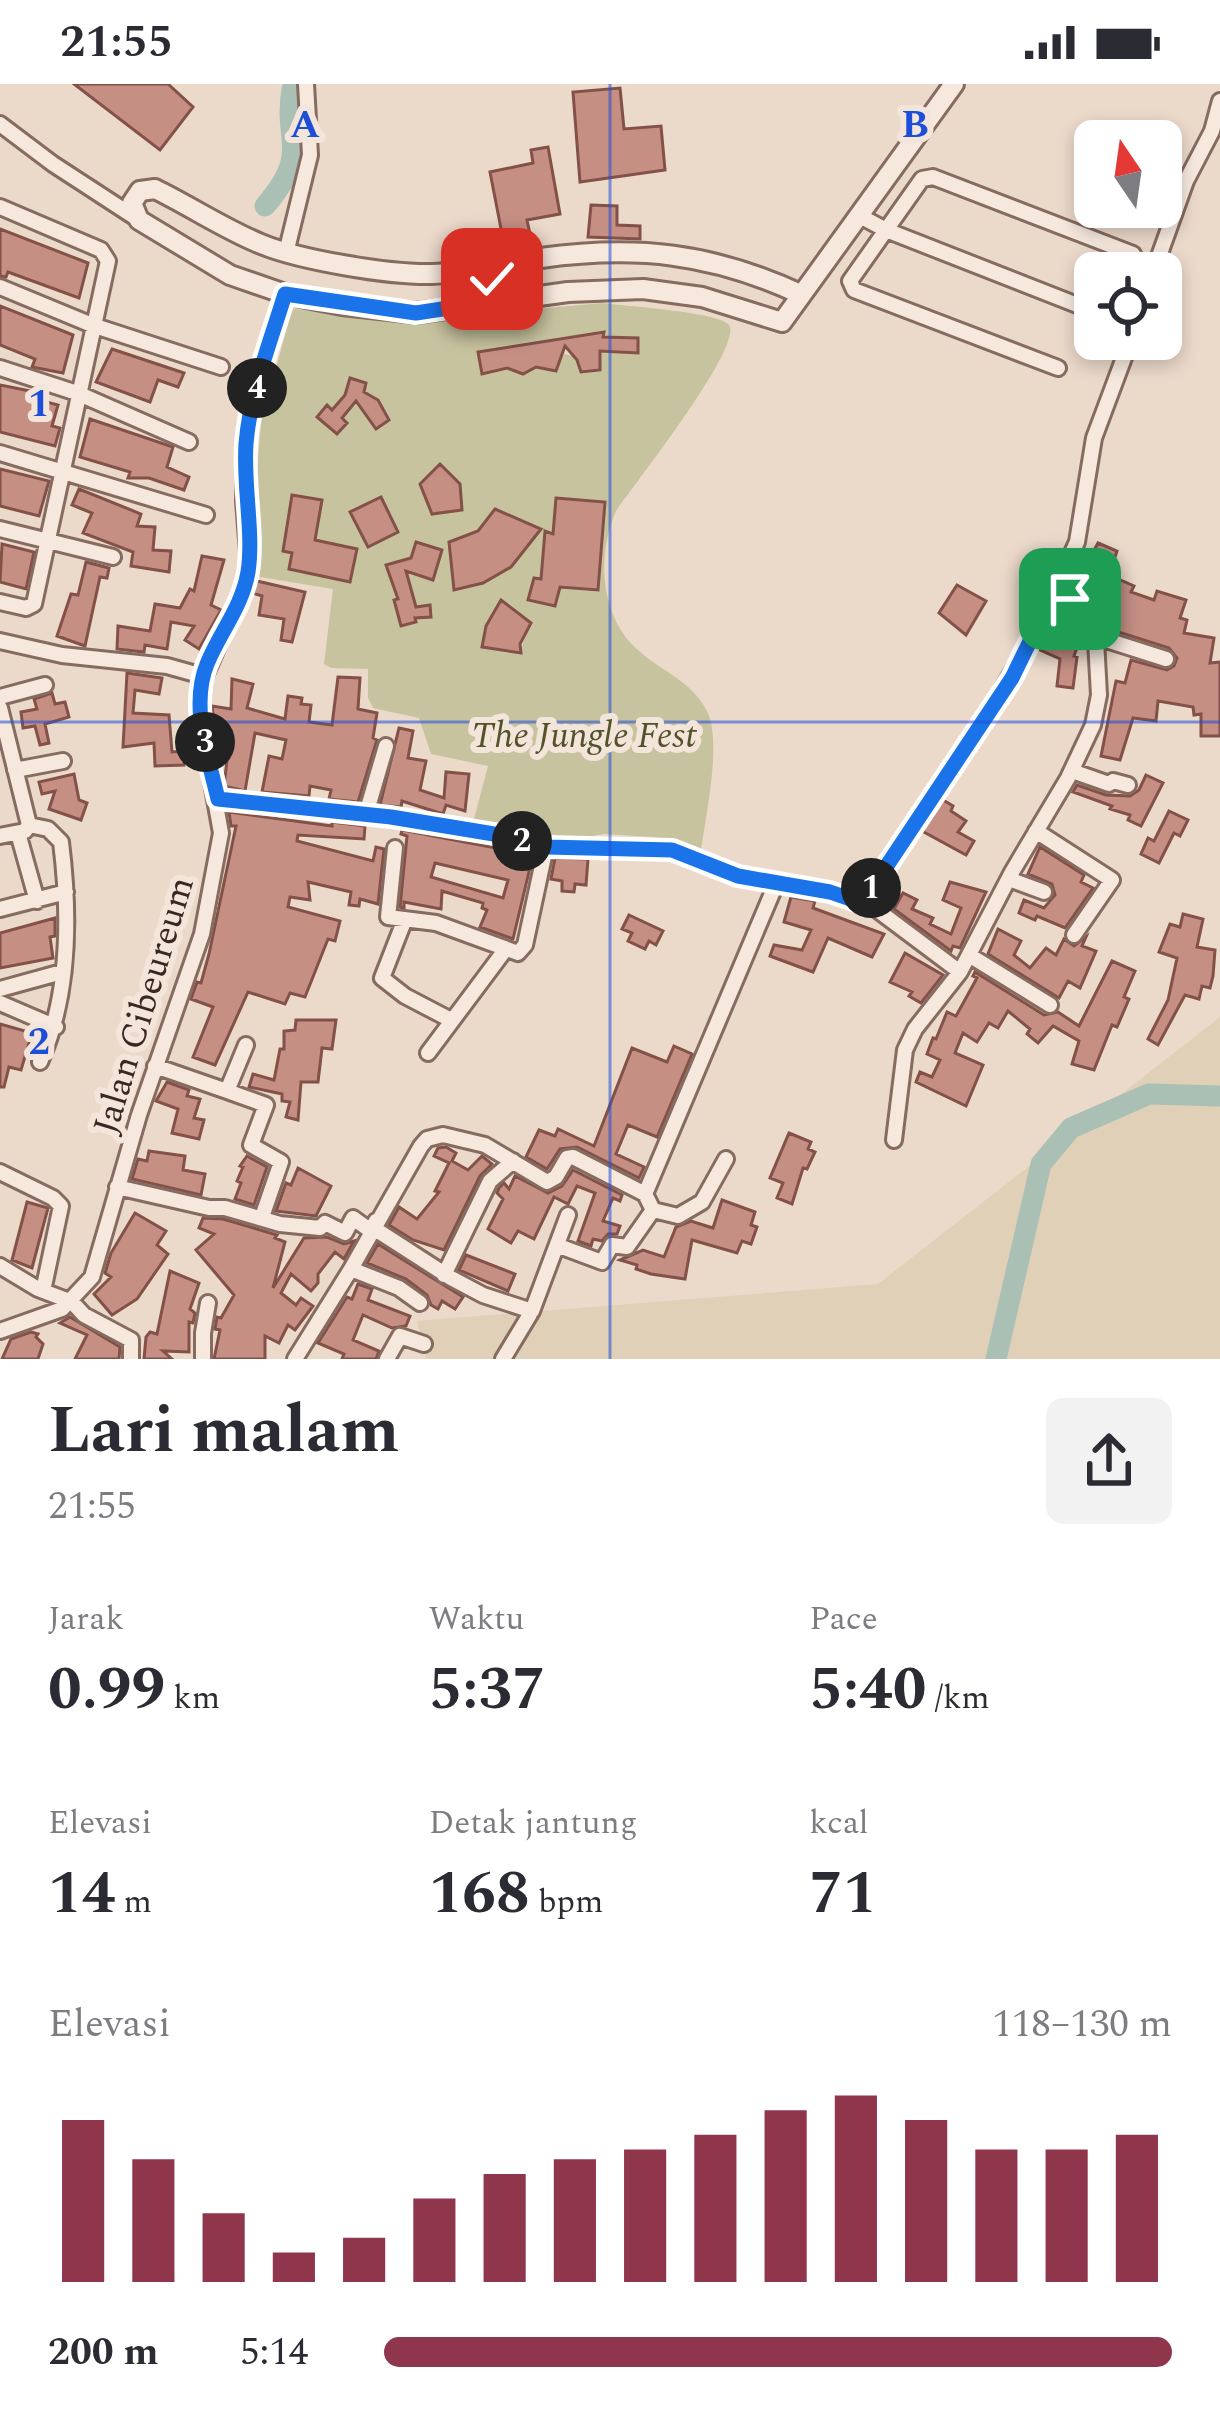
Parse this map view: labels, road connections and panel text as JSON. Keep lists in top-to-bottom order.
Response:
{
  "streets": {
    "street": ["Jalan Cibeureum"]
  },
  "parks": ["The Jungle Fest"],
  "north": "top",
  "page": {
    "status": "21:55",
    "pins": [
      "4",
      "3",
      "2",
      "1"
    ],
    "heading": ["Lari malam", "21:55"],
    "stats": [
      ["Jarak", "0.99 km"],
      ["Waktu", "5:37"],
      ["Pace", "5:40 /km"],
      ["Elevasi", "14 m"],
      ["Detak jantung", "168 bpm"],
      ["kcal", "71"]
    ],
    "chart": ["Elevasi", "118–130 m"],
    "list": [
      {
        "name": "200 m",
        "note": "5:14"
      }
    ]
  },
  "grid": {
    "columns": ["A", "B"],
    "rows": ["1", "2"]
  }
}
